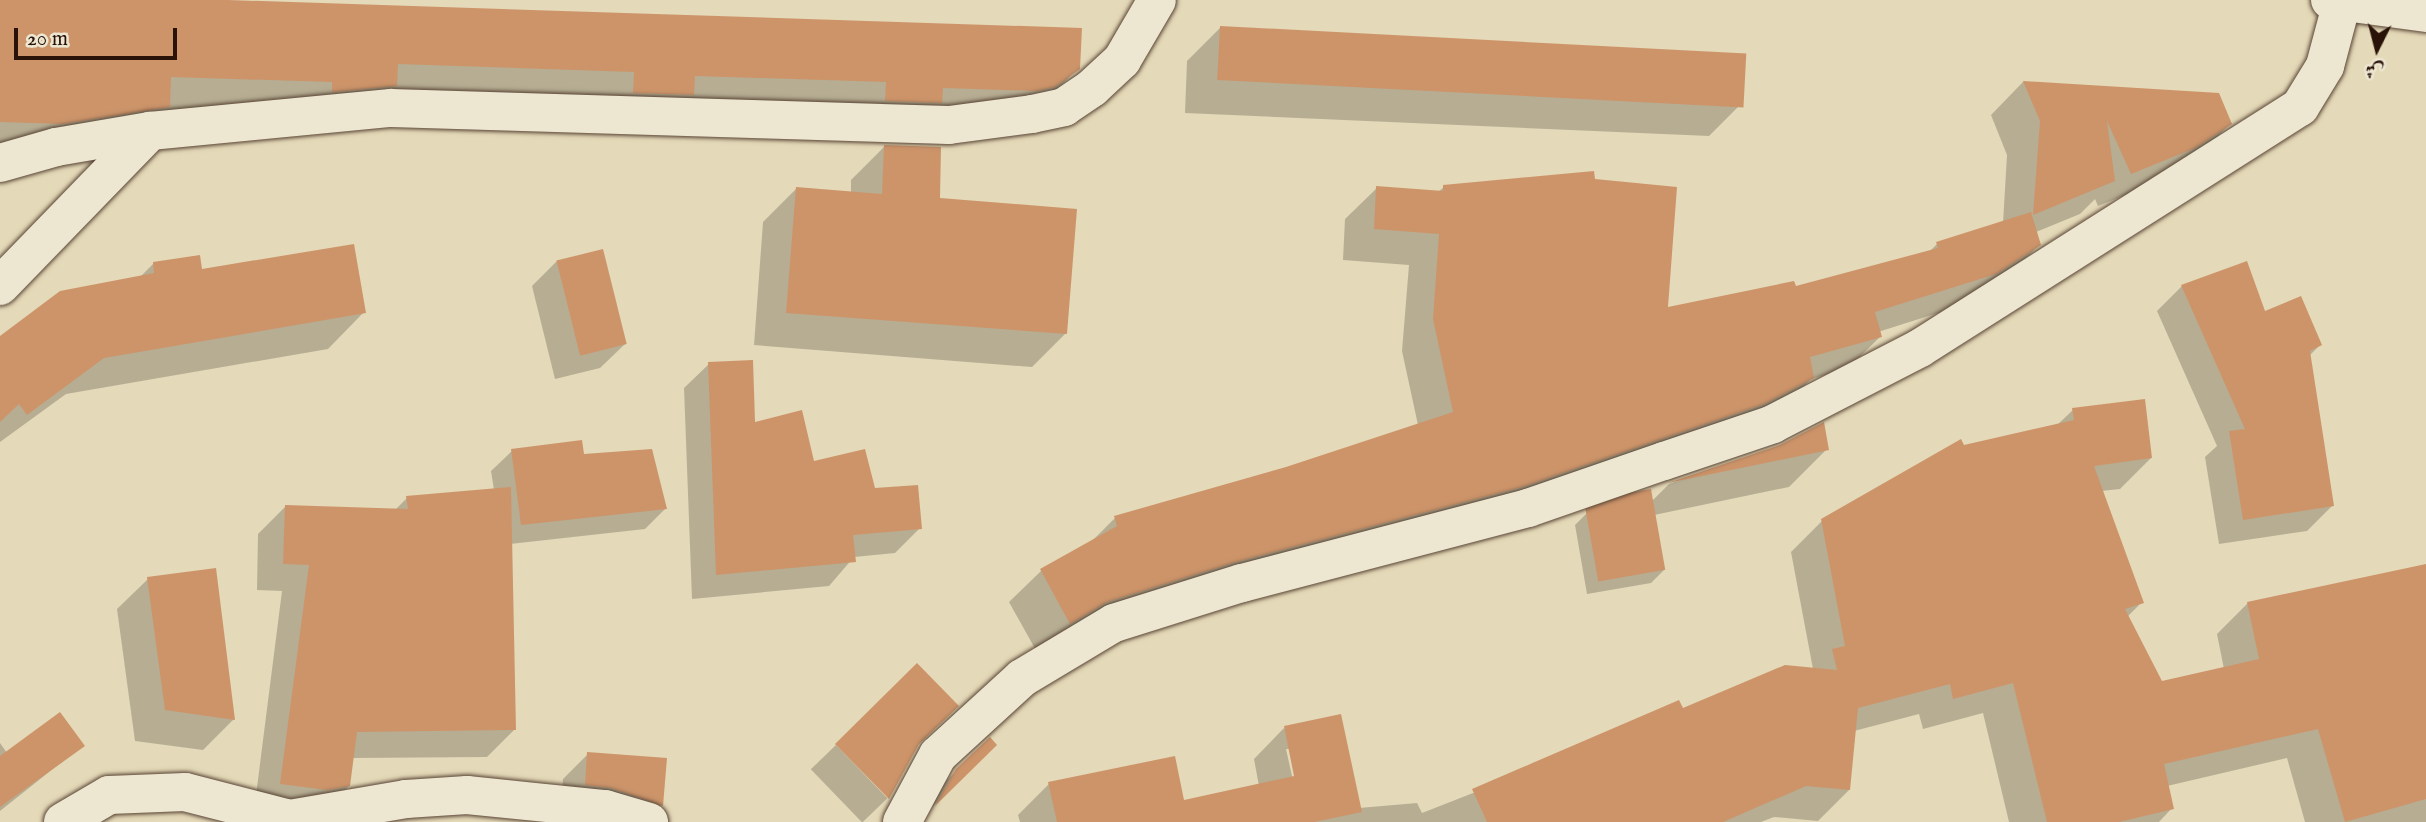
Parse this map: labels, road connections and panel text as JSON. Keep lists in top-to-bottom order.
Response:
{
  "scale_bar": "20 m",
  "north": "bottom"
}
